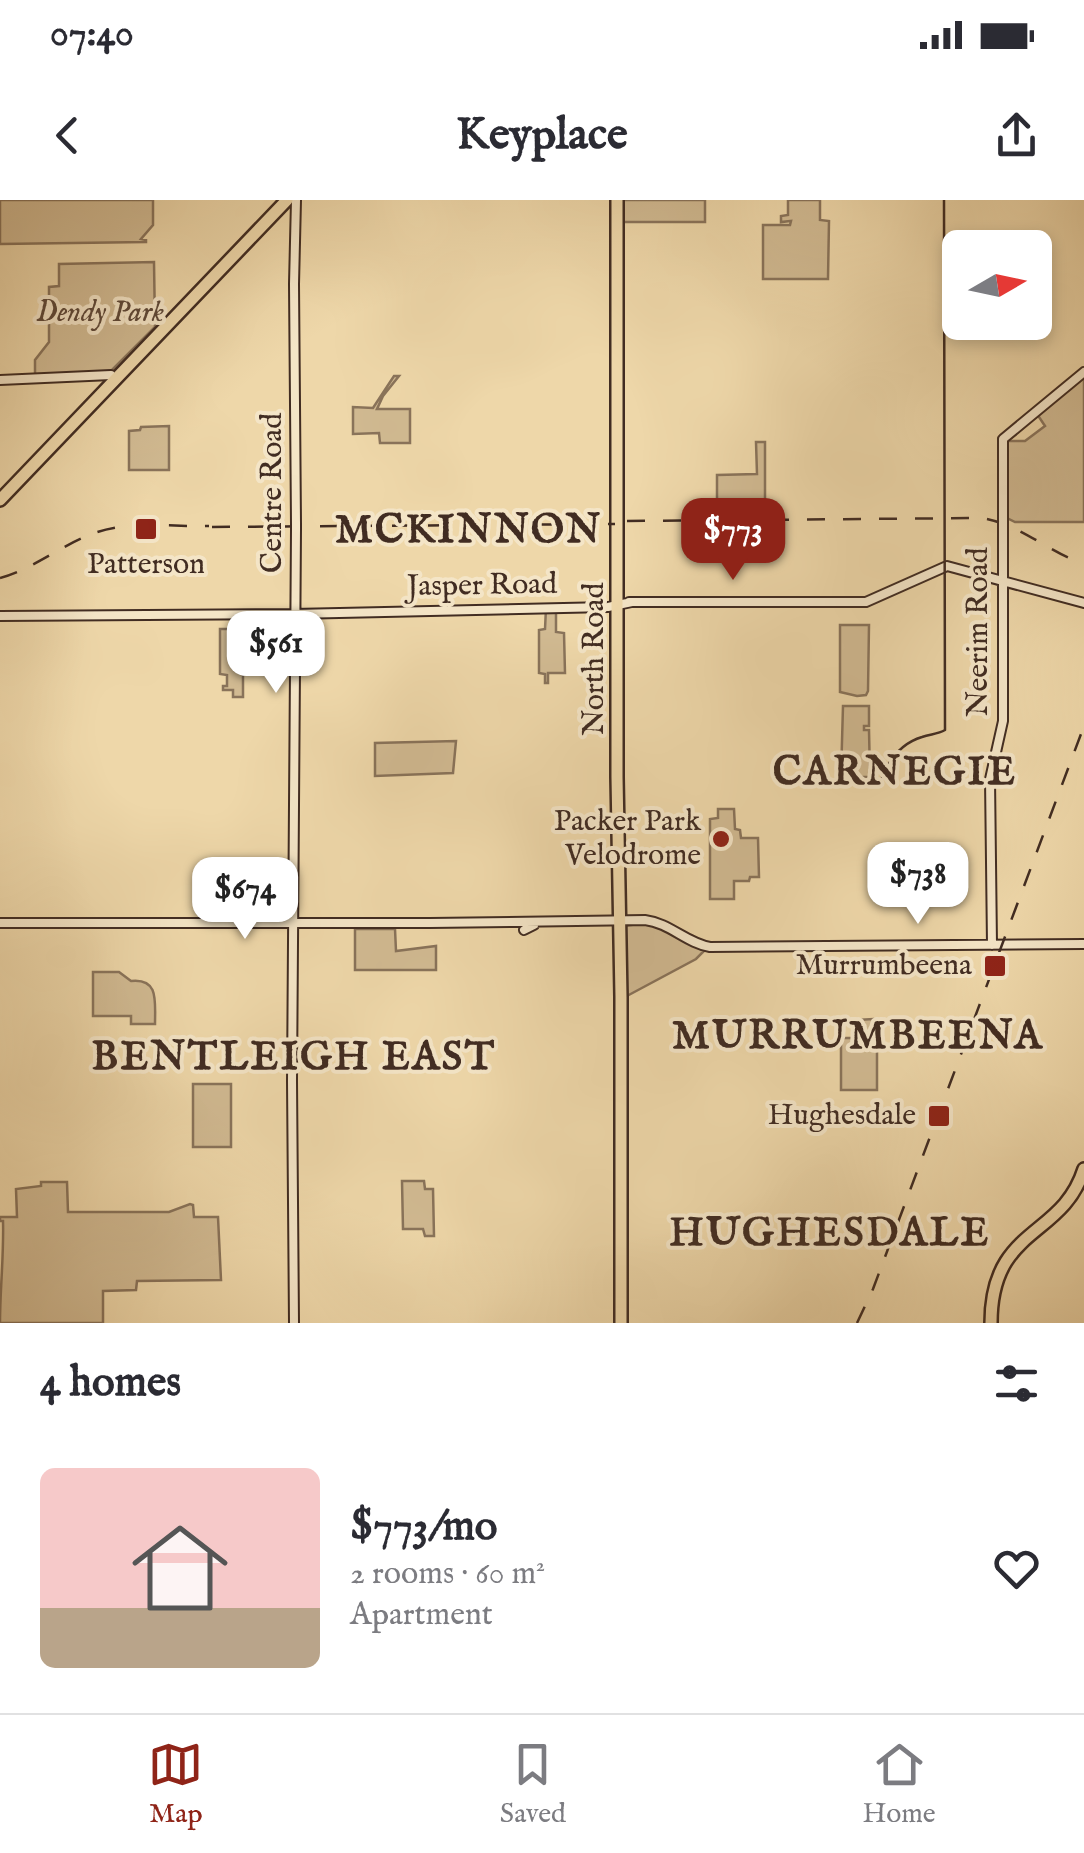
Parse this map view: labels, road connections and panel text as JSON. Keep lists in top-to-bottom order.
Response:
{
  "streets": {
    "highway": ["North Road"],
    "main road": ["Centre Road", "Jasper Road", "Neerim Road"]
  },
  "crossings": [
    ["Centre Road", "Jasper Road"],
    ["Jasper Road", "Neerim Road"],
    ["Jasper Road", "North Road"]
  ],
  "districts": [
    "MCKINNON",
    "CARNEGIE",
    "MURRUMBEENA",
    "BENTLEIGH EAST",
    "HUGHESDALE"
  ],
  "parks": ["Dendy Park"],
  "places": {
    "transit": ["Patterson", "Murrumbeena", "Hughesdale"],
    "other": ["Packer Park Velodrome"]
  },
  "north": "right",
  "page": {
    "status": "07:40",
    "header": "Keyplace",
    "price": [
      "$773",
      "$561",
      "$738",
      "$674"
    ],
    "heading": "4 homes",
    "list": [
      {
        "name": "$773/mo",
        "note": "2 rooms · 60 m² · Apartment"
      }
    ],
    "tabs": ["Map", "Saved", "Home"]
  }
}
